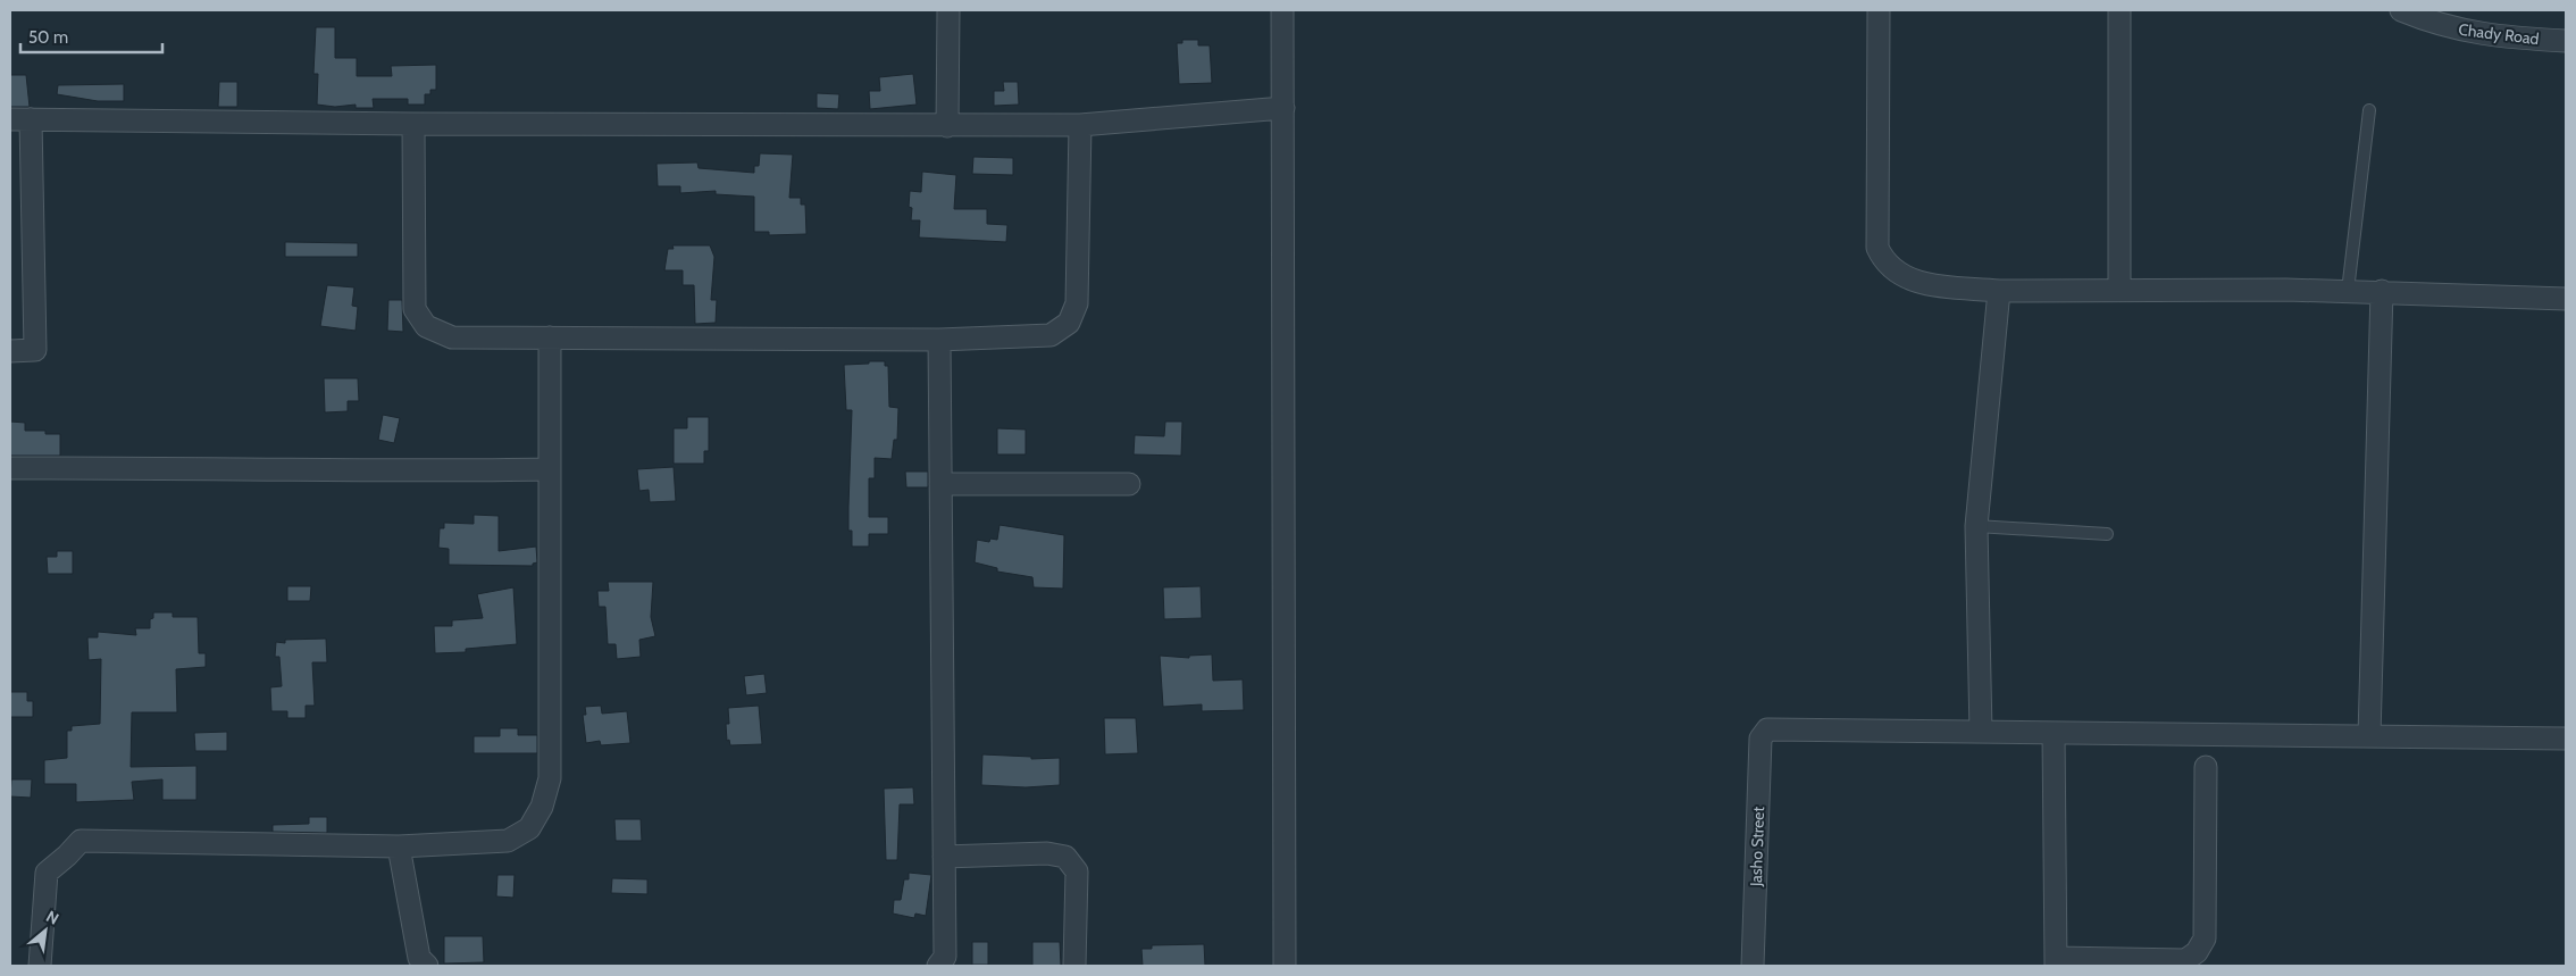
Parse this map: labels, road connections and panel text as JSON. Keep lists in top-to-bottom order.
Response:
{
  "streets": {
    "street": ["Chady Road", "Jasho Street"]
  },
  "scale_bar": "50 m",
  "north": "top right"
}
